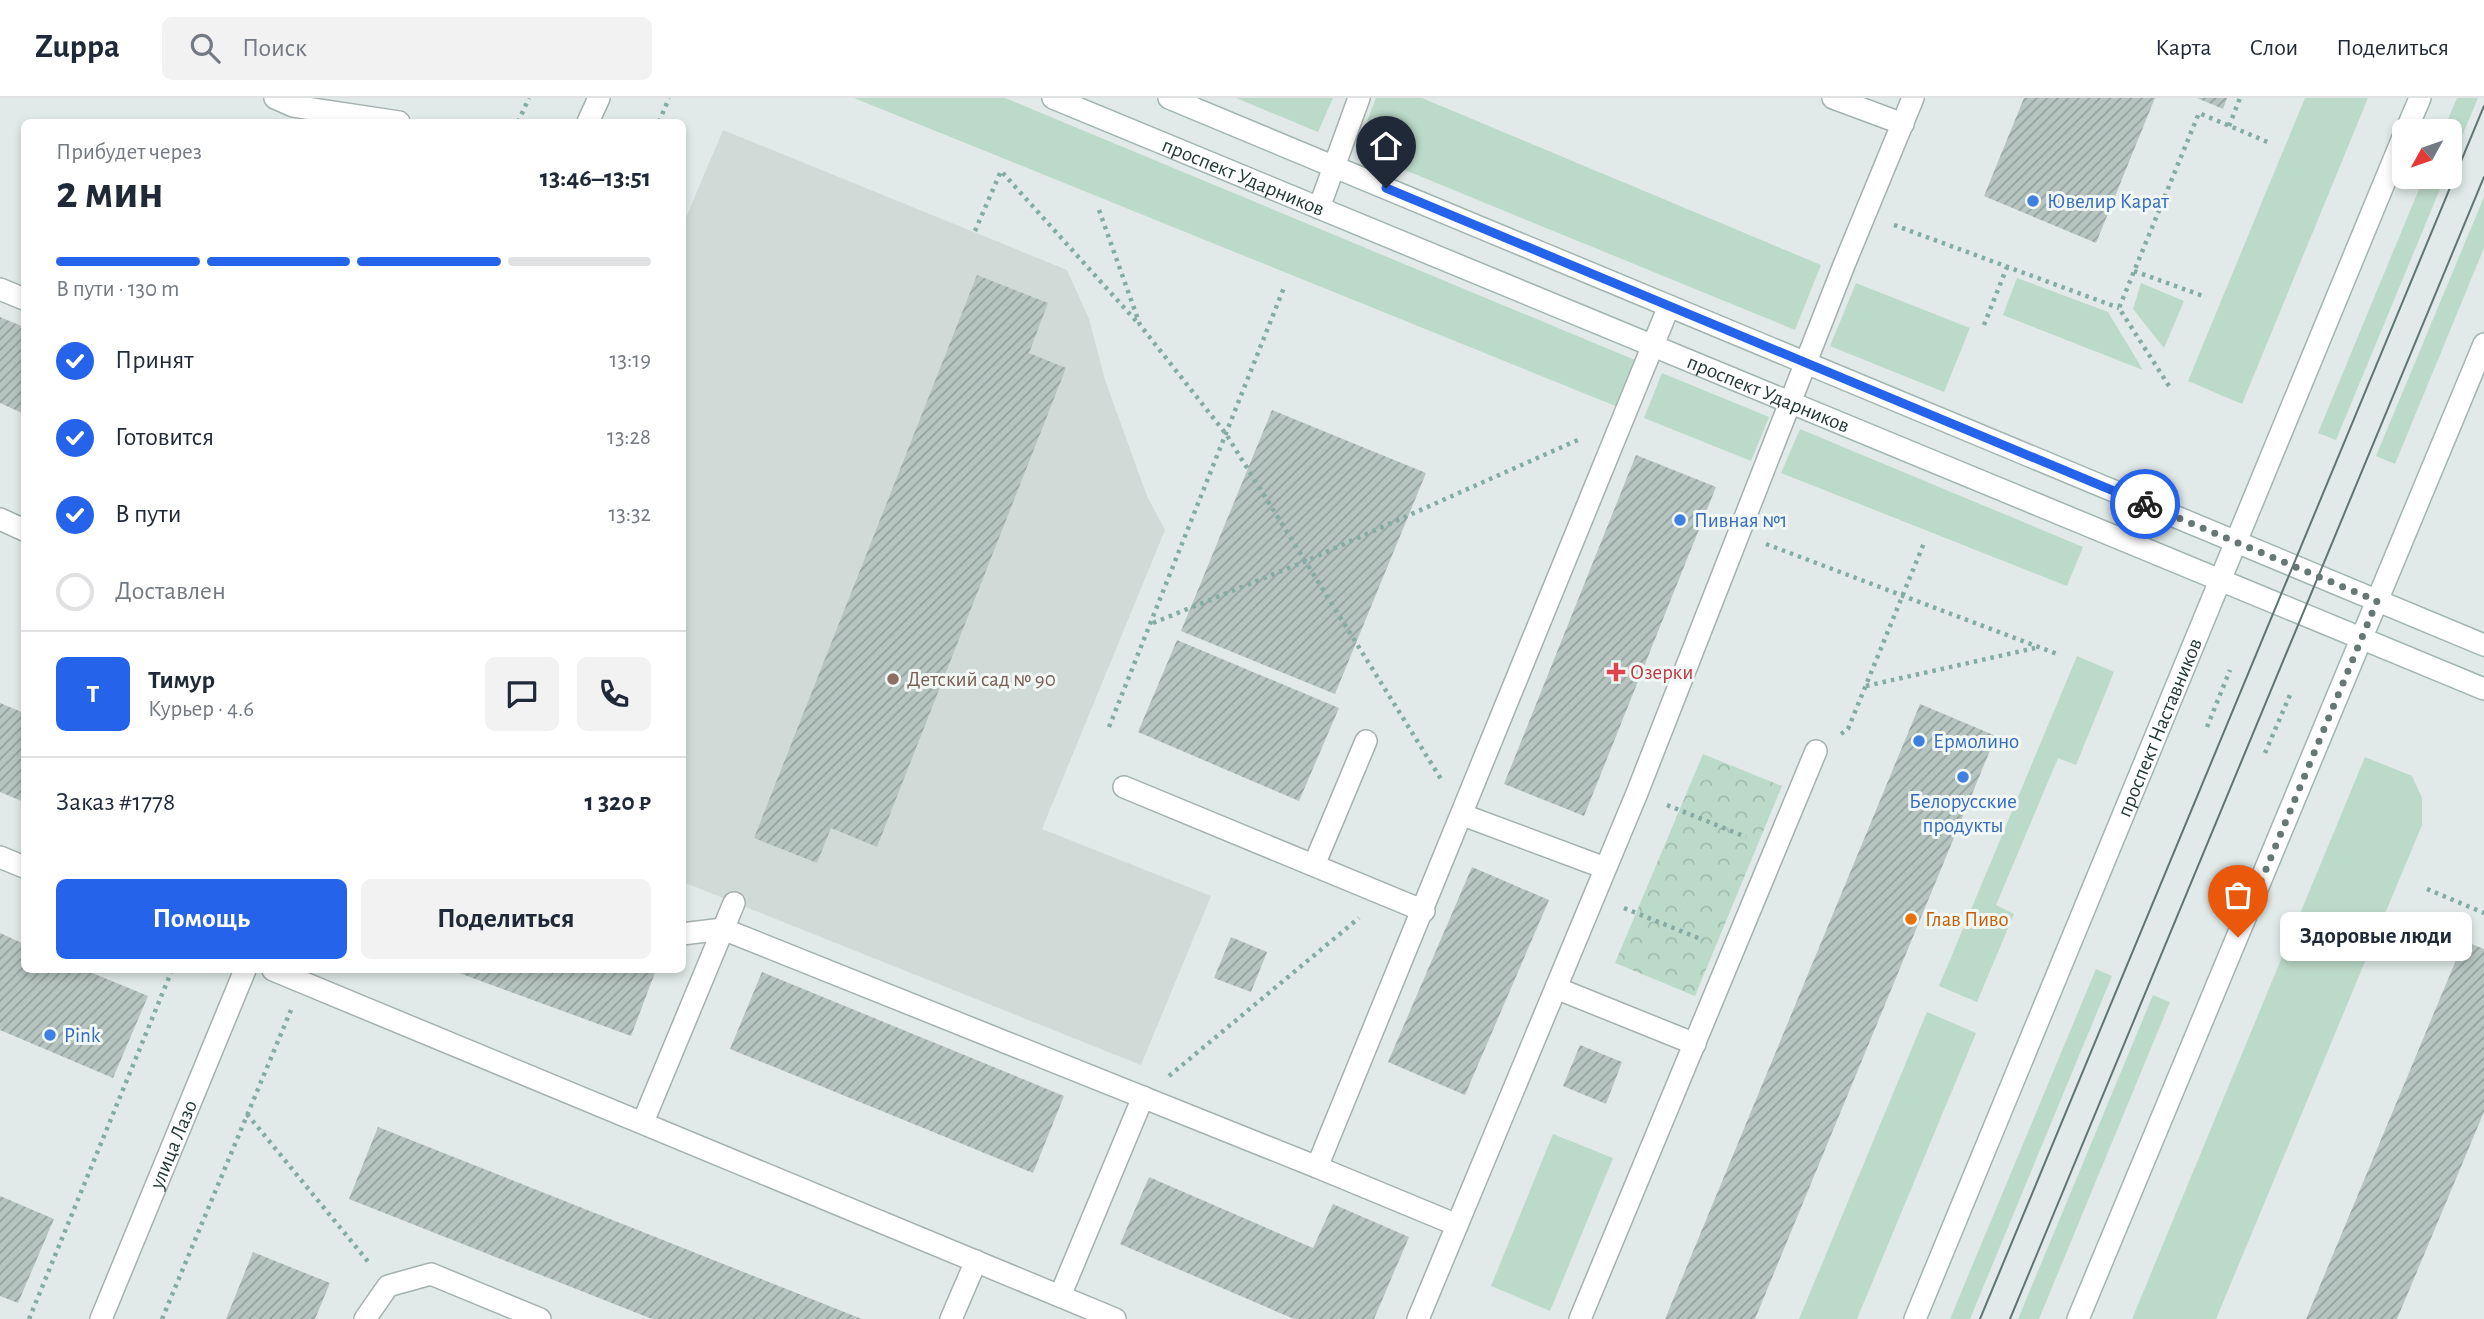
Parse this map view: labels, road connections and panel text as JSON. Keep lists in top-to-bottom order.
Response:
{
  "streets": {
    "street": ["проспект Ударников", "проспект Наставников", "улица Лазо"]
  },
  "crossings": [
    ["проспект Ударников", "проспект Наставников"]
  ],
  "places": {
    "other": [
      "Ювелир Карат",
      "Пивная №1",
      "Детский сад № 90",
      "Ермолино",
      "Белорусские продукты",
      "Глав Пиво",
      "Здоровые люди",
      "Pink"
    ],
    "health": ["Озерки"]
  },
  "north": "bottom left",
  "page": {
    "header": "Zuppa",
    "search": "Поиск",
    "nav": ["Карта", "Слои", "Поделиться"],
    "heading": ["2 мин", "Прибудет через", "13:46–13:51"],
    "panel": [
      "Тимур",
      "Курьер · 4.6",
      "Заказ #1778",
      "1 320 ₽"
    ],
    "bar": "В пути · 130 m",
    "list": [
      ["Принят", "13:19"],
      ["Готовится", "13:28"],
      ["В пути", "13:32"],
      "Доставлен"
    ],
    "round": "Т",
    "buttons": ["Помощь", "Поделиться"],
    "bubble": "Здоровые люди"
  }
}
